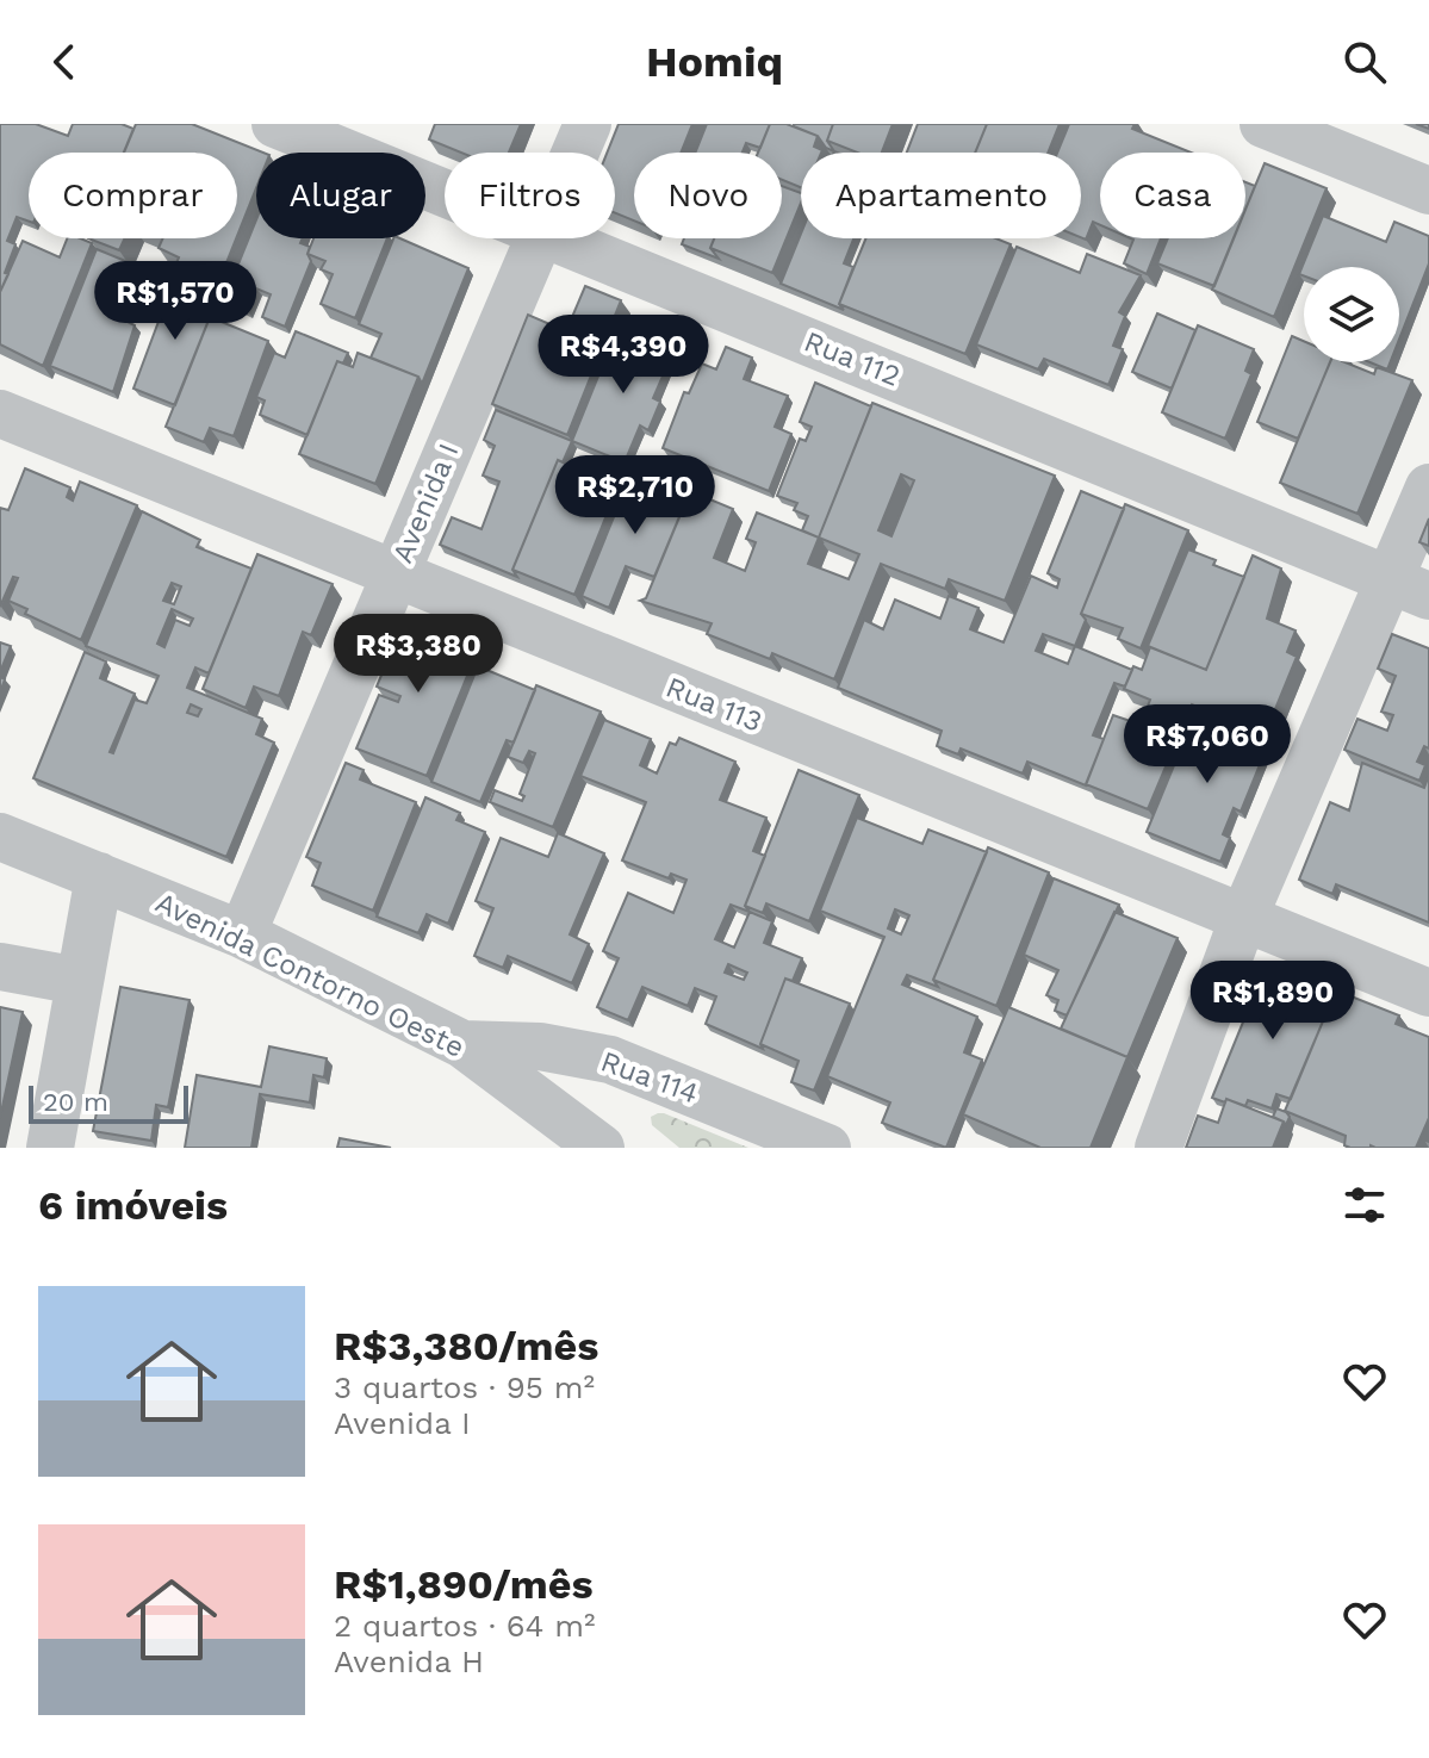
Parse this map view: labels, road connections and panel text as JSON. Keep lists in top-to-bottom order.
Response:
{
  "streets": {
    "street": [
      "Rua 112",
      "Avenida I",
      "Rua 113",
      "Avenida Contorno Oeste",
      "Rua 114"
    ]
  },
  "crossings": [
    ["Avenida I", "Rua 113"],
    ["Avenida I", "Avenida Contorno Oeste"],
    ["Avenida Contorno Oeste", "Rua 114"]
  ],
  "scale_bar": "20 m",
  "page": {
    "header": "Homiq",
    "chip": [
      "Comprar",
      "Alugar",
      "Filtros",
      "Novo",
      "Apartamento",
      "Casa"
    ],
    "price": [
      "R$1,570",
      "R$4,390",
      "R$2,710",
      "R$3,380",
      "R$7,060",
      "R$1,890"
    ],
    "scale": "20 m",
    "heading": "6 imóveis",
    "list": [
      {
        "name": "R$3,380/mês",
        "note": "3 quartos · 95 m² · Avenida I"
      },
      {
        "name": "R$1,890/mês",
        "note": "2 quartos · 64 m² · Avenida H"
      }
    ]
  }
}
